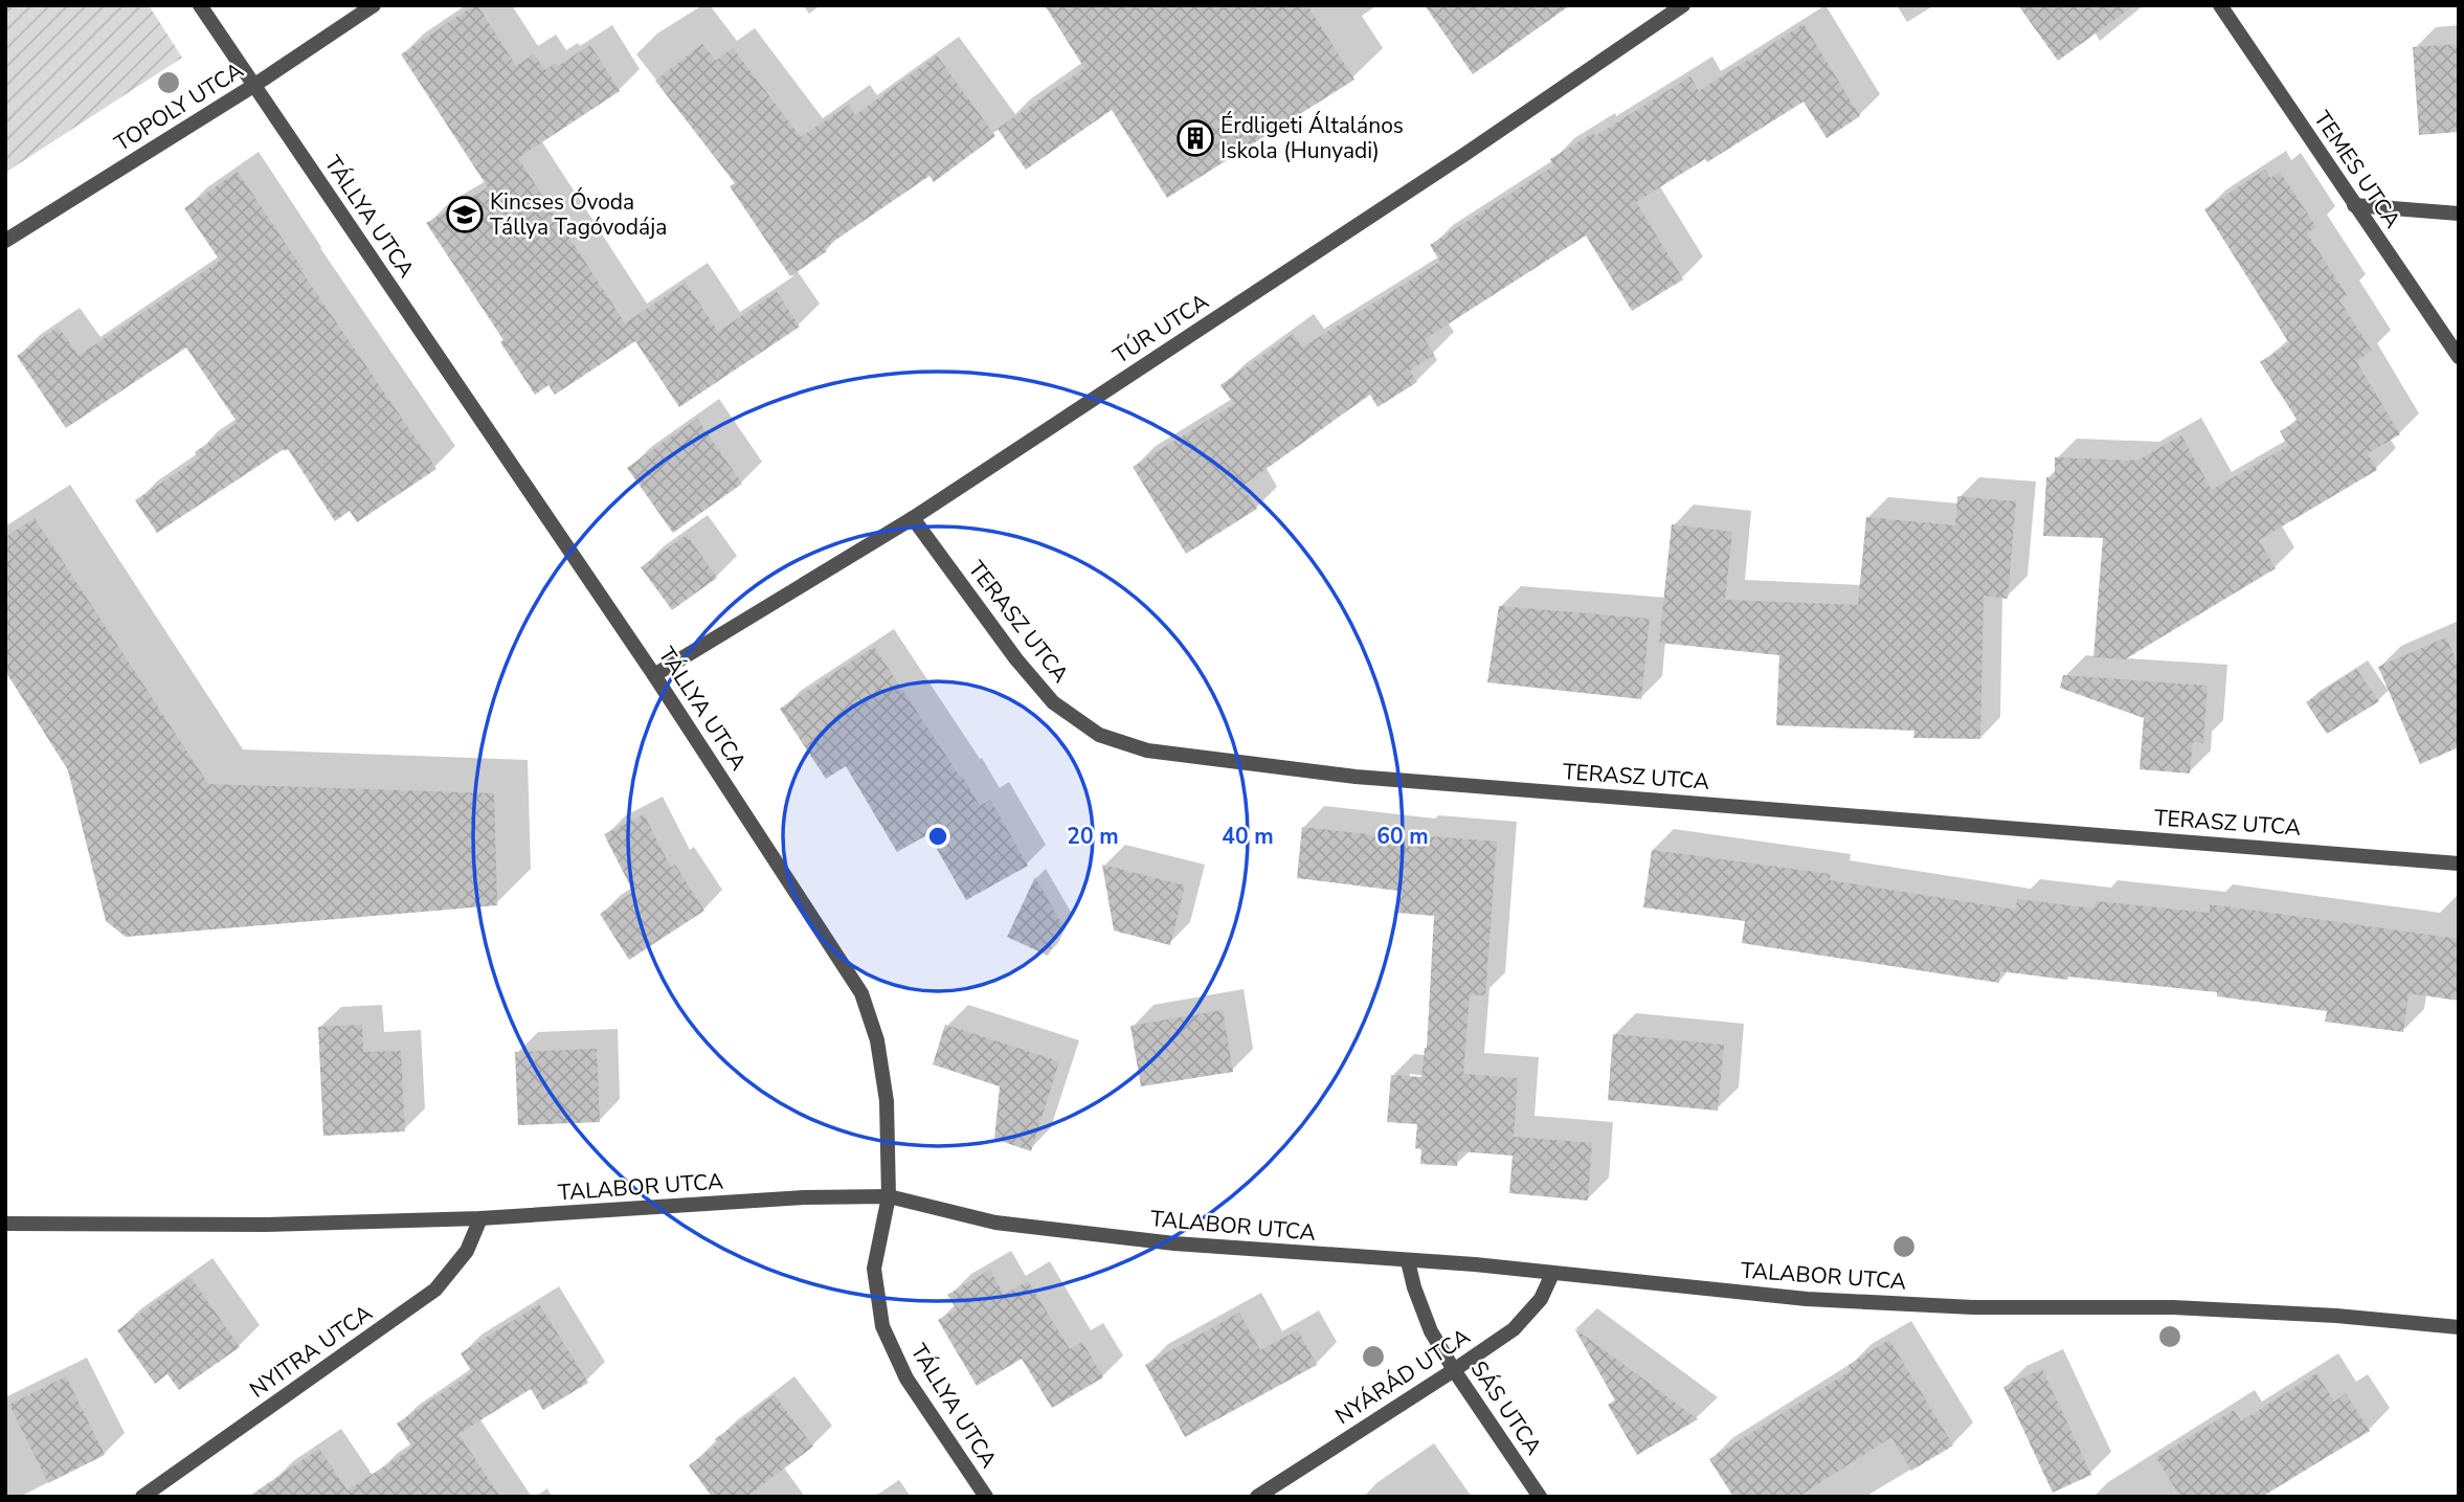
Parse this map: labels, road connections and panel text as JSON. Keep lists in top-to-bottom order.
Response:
{
  "streets": {
    "street": [
      "TOPOLY UTCA",
      "TEMES UTCA",
      "TÁLLYA UTCA",
      "TÚR UTCA",
      "TERASZ UTCA",
      "TALABOR UTCA",
      "NYITRA UTCA",
      "NYÁRÁD UTCA",
      "SÁS UTCA"
    ]
  },
  "crossings": [
    ["TOPOLY UTCA", "TÁLLYA UTCA"],
    ["TÁLLYA UTCA", "TÚR UTCA"],
    ["TÁLLYA UTCA", "TALABOR UTCA"],
    ["TÚR UTCA", "TERASZ UTCA"],
    ["TALABOR UTCA", "NYITRA UTCA"],
    ["TALABOR UTCA", "NYÁRÁD UTCA"],
    ["TALABOR UTCA", "SÁS UTCA"],
    ["NYÁRÁD UTCA", "SÁS UTCA"]
  ],
  "places": {
    "building": ["Érdligeti Általános Iskola (Hunyadi)"],
    "school or university": ["Kincses Óvoda Tállya Tagóvodája"]
  },
  "rings": ["20 m", "40 m", "60 m"]
}
